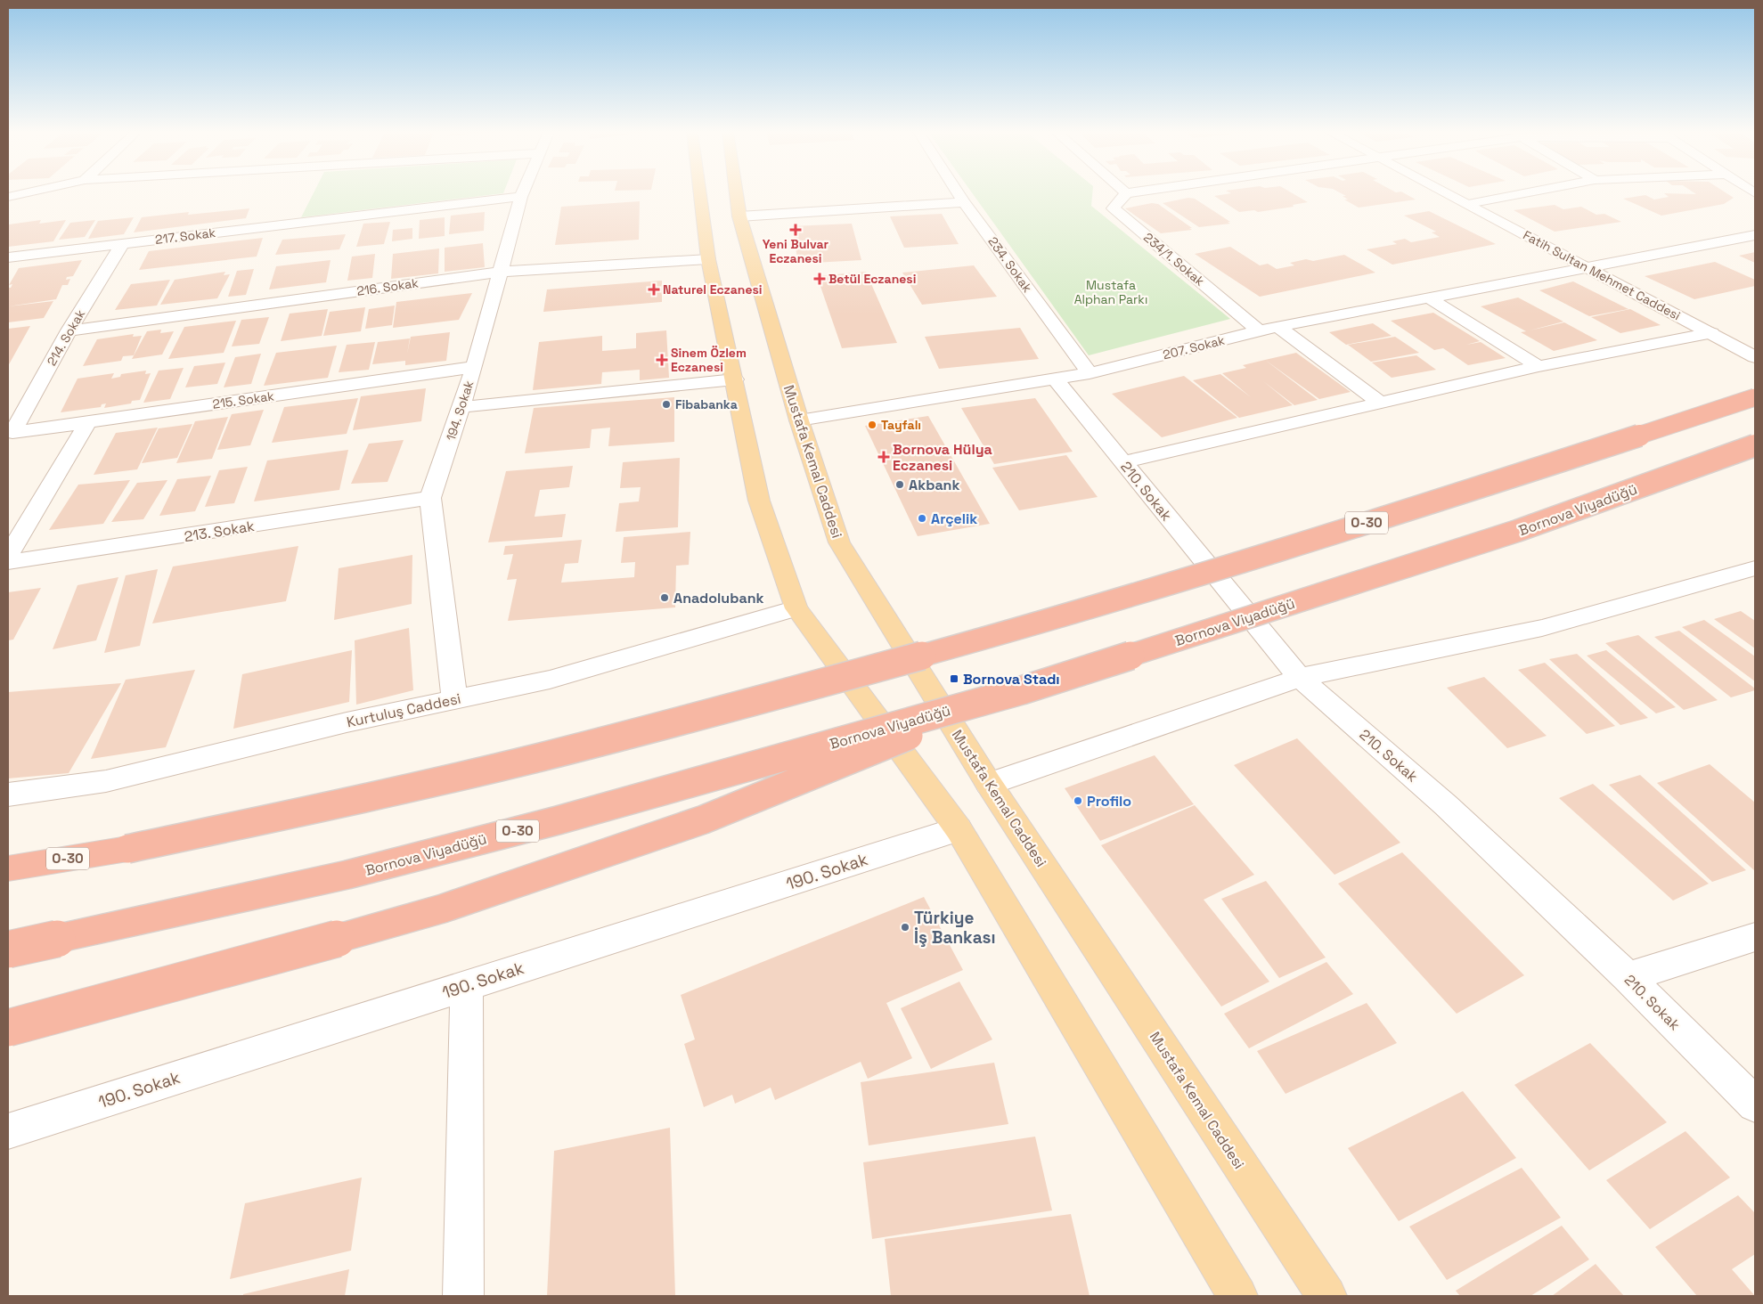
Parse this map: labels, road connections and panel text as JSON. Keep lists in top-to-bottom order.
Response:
{
  "streets": {
    "highway": ["Bornova Viyadüğü", "O-30"],
    "main road": ["Mustafa Kemal Caddesi"],
    "street": [
      "217. Sokak",
      "234/1. Sokak",
      "234. Sokak",
      "Fatih Sultan Mehmet Caddesi",
      "216. Sokak",
      "214. Sokak",
      "207. Sokak",
      "215. Sokak",
      "194. Sokak",
      "210. Sokak",
      "213. Sokak",
      "Kurtuluş Caddesi",
      "190. Sokak"
    ]
  },
  "crossings": [
    ["217. Sokak", "214. Sokak"],
    ["217. Sokak", "194. Sokak"],
    ["234/1. Sokak", "207. Sokak"],
    ["234. Sokak", "207. Sokak"],
    ["Fatih Sultan Mehmet Caddesi", "207. Sokak"],
    ["216. Sokak", "214. Sokak"],
    ["216. Sokak", "194. Sokak"],
    ["214. Sokak", "215. Sokak"],
    ["207. Sokak", "Mustafa Kemal Caddesi"],
    ["207. Sokak", "210. Sokak"],
    ["215. Sokak", "194. Sokak"],
    ["194. Sokak", "213. Sokak"],
    ["194. Sokak", "Kurtuluş Caddesi"]
  ],
  "parks": ["Mustafa Alphan Parkı"],
  "places": {
    "health": [
      "Yeni Bulvar Eczanesi",
      "Betül Eczanesi",
      "Naturel Eczanesi",
      "Sinem Özlem Eczanesi",
      "Bornova Hülya Eczanesi"
    ],
    "other": [
      "Fibabanka",
      "Tayfalı",
      "Akbank",
      "Arçelik",
      "Anadolubank",
      "Profilo",
      "Türkiye İş Bankası"
    ],
    "transit": ["Bornova Stadı"]
  }
}
